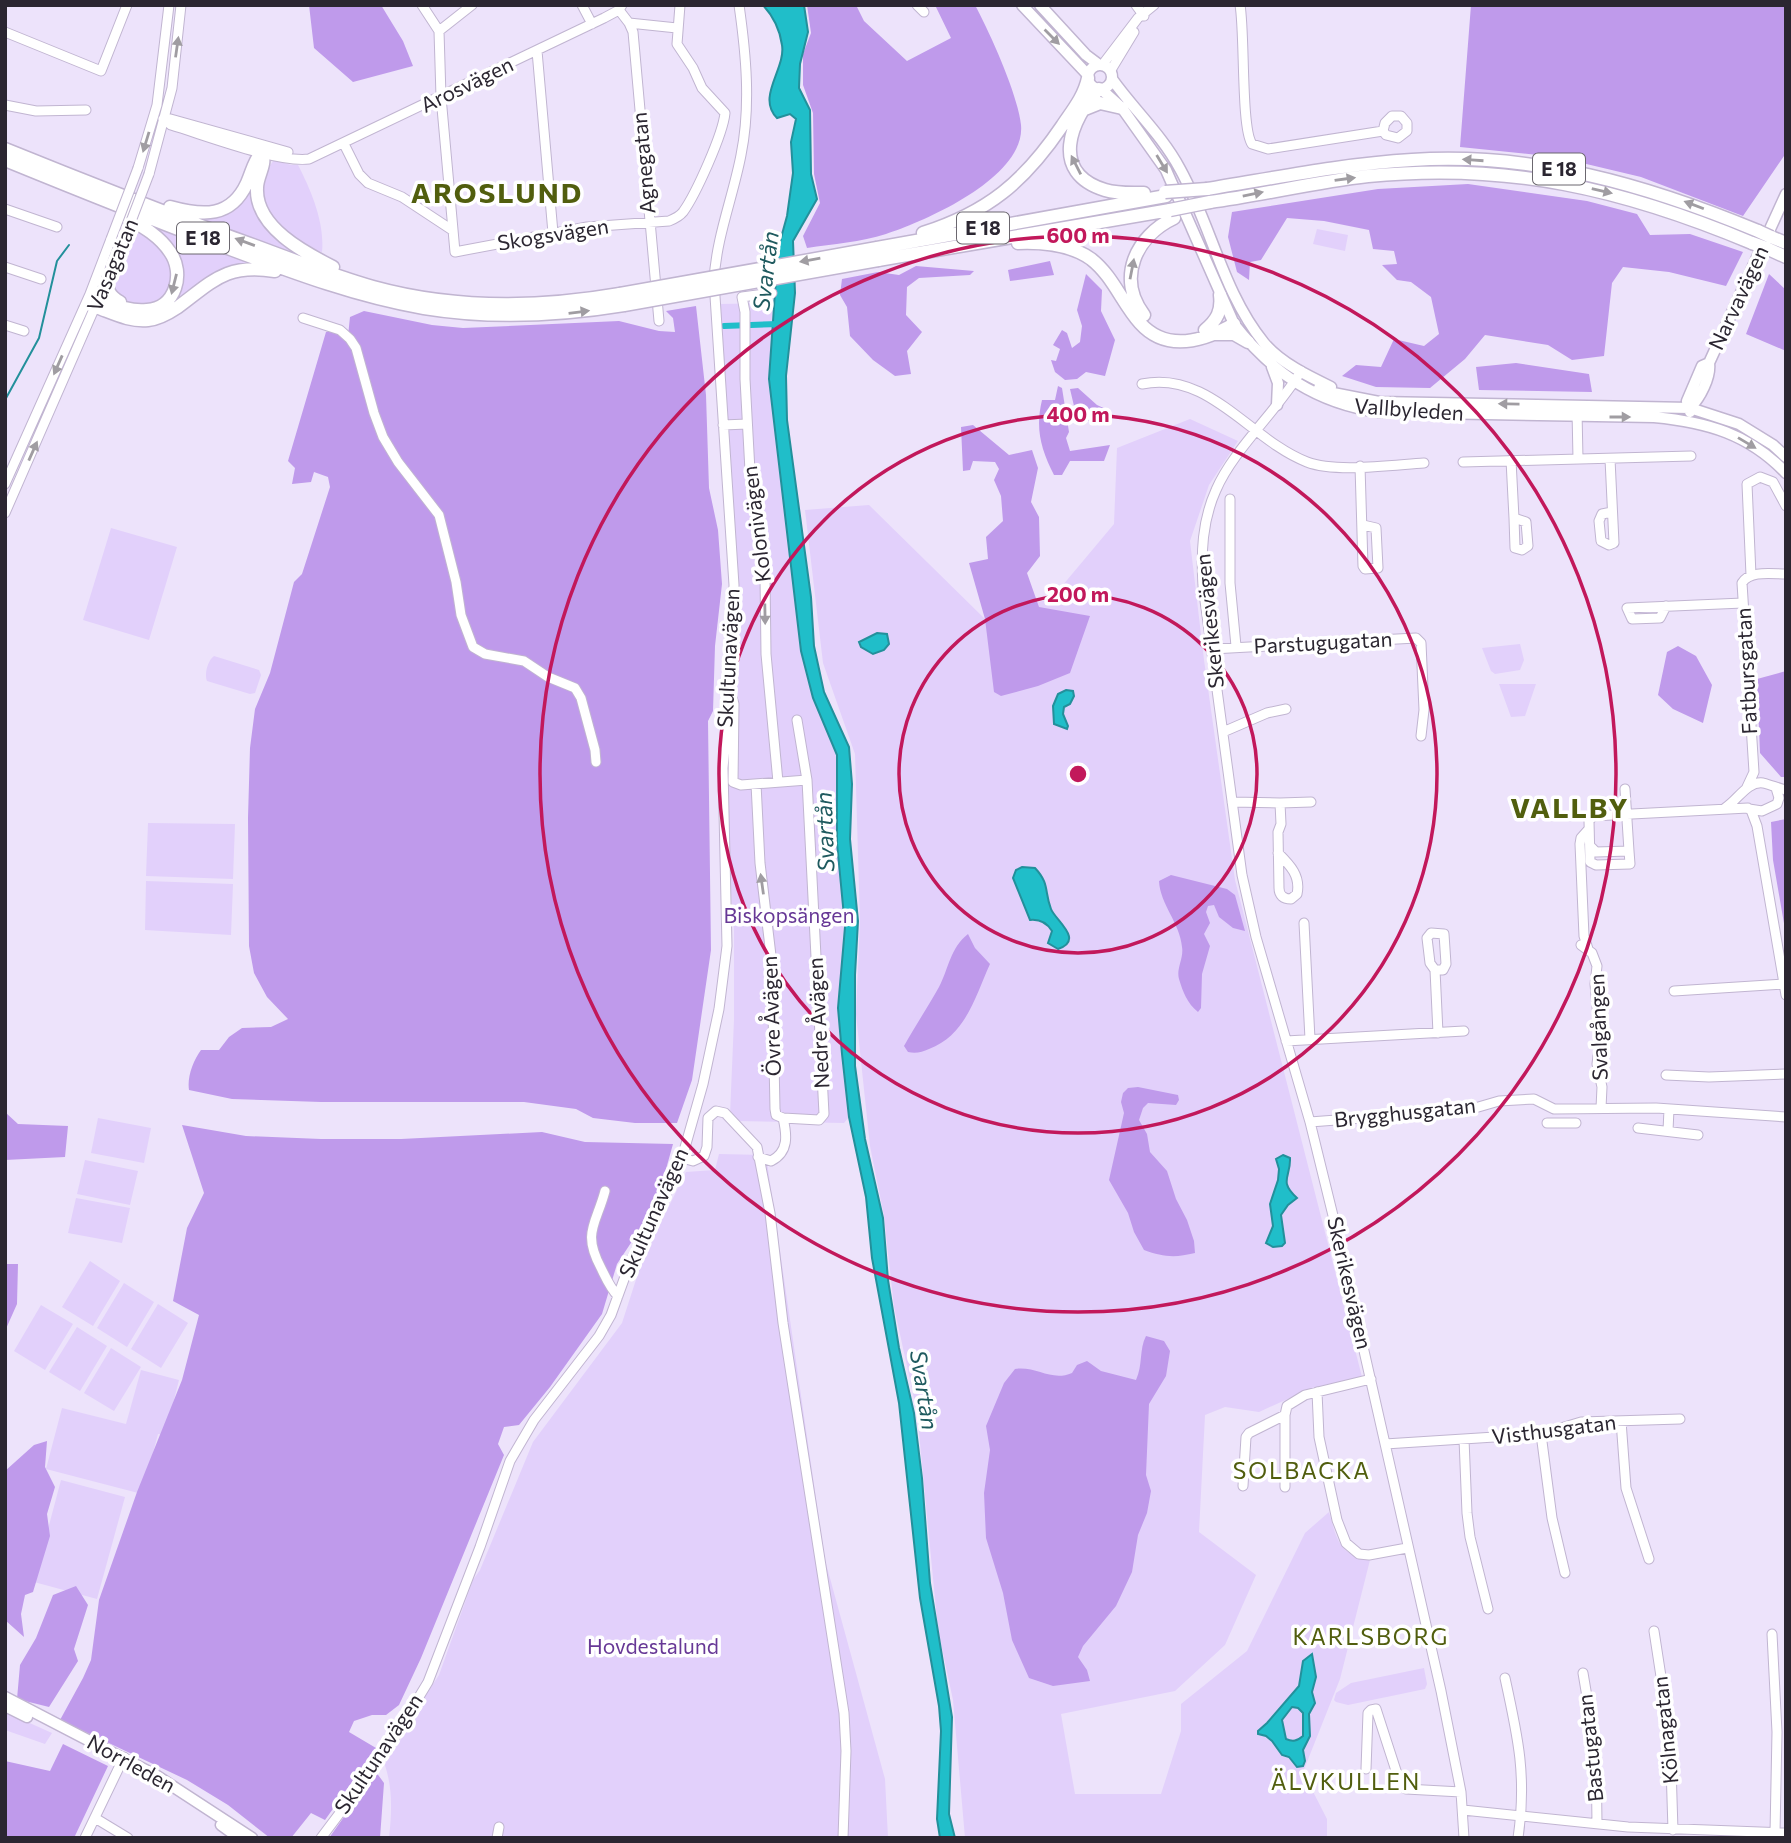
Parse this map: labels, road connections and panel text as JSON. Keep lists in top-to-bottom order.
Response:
{
  "streets": {
    "highway": ["E 18"],
    "main road": ["Narvavägen", "Vallbyleden", "Norrleden"],
    "street": [
      "Arosvägen",
      "Agnegatan",
      "Skogsvägen",
      "Vasagatan",
      "Kolonivägen",
      "Skerikesvägen",
      "Parstugugatan",
      "Skultunavägen",
      "Fatbursgatan",
      "Övre Åvägen",
      "Nedre Åvägen",
      "Svalgången",
      "Brygghusgatan",
      "Visthusgatan",
      "Kölnagatan",
      "Bastugatan"
    ]
  },
  "crossings": [
    ["Arosvägen", "Agnegatan"],
    ["Arosvägen", "E 18"],
    ["Arosvägen", "Vasagatan"],
    ["Agnegatan", "Skogsvägen"],
    ["E 18", "Vasagatan"],
    ["E 18", "Vallbyleden"],
    ["Narvavägen", "Vallbyleden"],
    ["Vallbyleden", "Skerikesvägen"],
    ["Skerikesvägen", "Parstugugatan"],
    ["Skerikesvägen", "Brygghusgatan"],
    ["Skerikesvägen", "Visthusgatan"],
    ["Övre Åvägen", "Nedre Åvägen"],
    ["Svalgången", "Brygghusgatan"]
  ],
  "one_way": ["Kolonivägen", "Övre Åvägen"],
  "districts": [
    "AROSLUND",
    "VALLBY",
    "SOLBACKA",
    "KARLSBORG",
    "ÄLVKULLEN"
  ],
  "water": ["Svartån"],
  "parks": ["Biskopsängen", "Hovdestalund"],
  "rings": ["600 m", "400 m", "200 m"]
}
